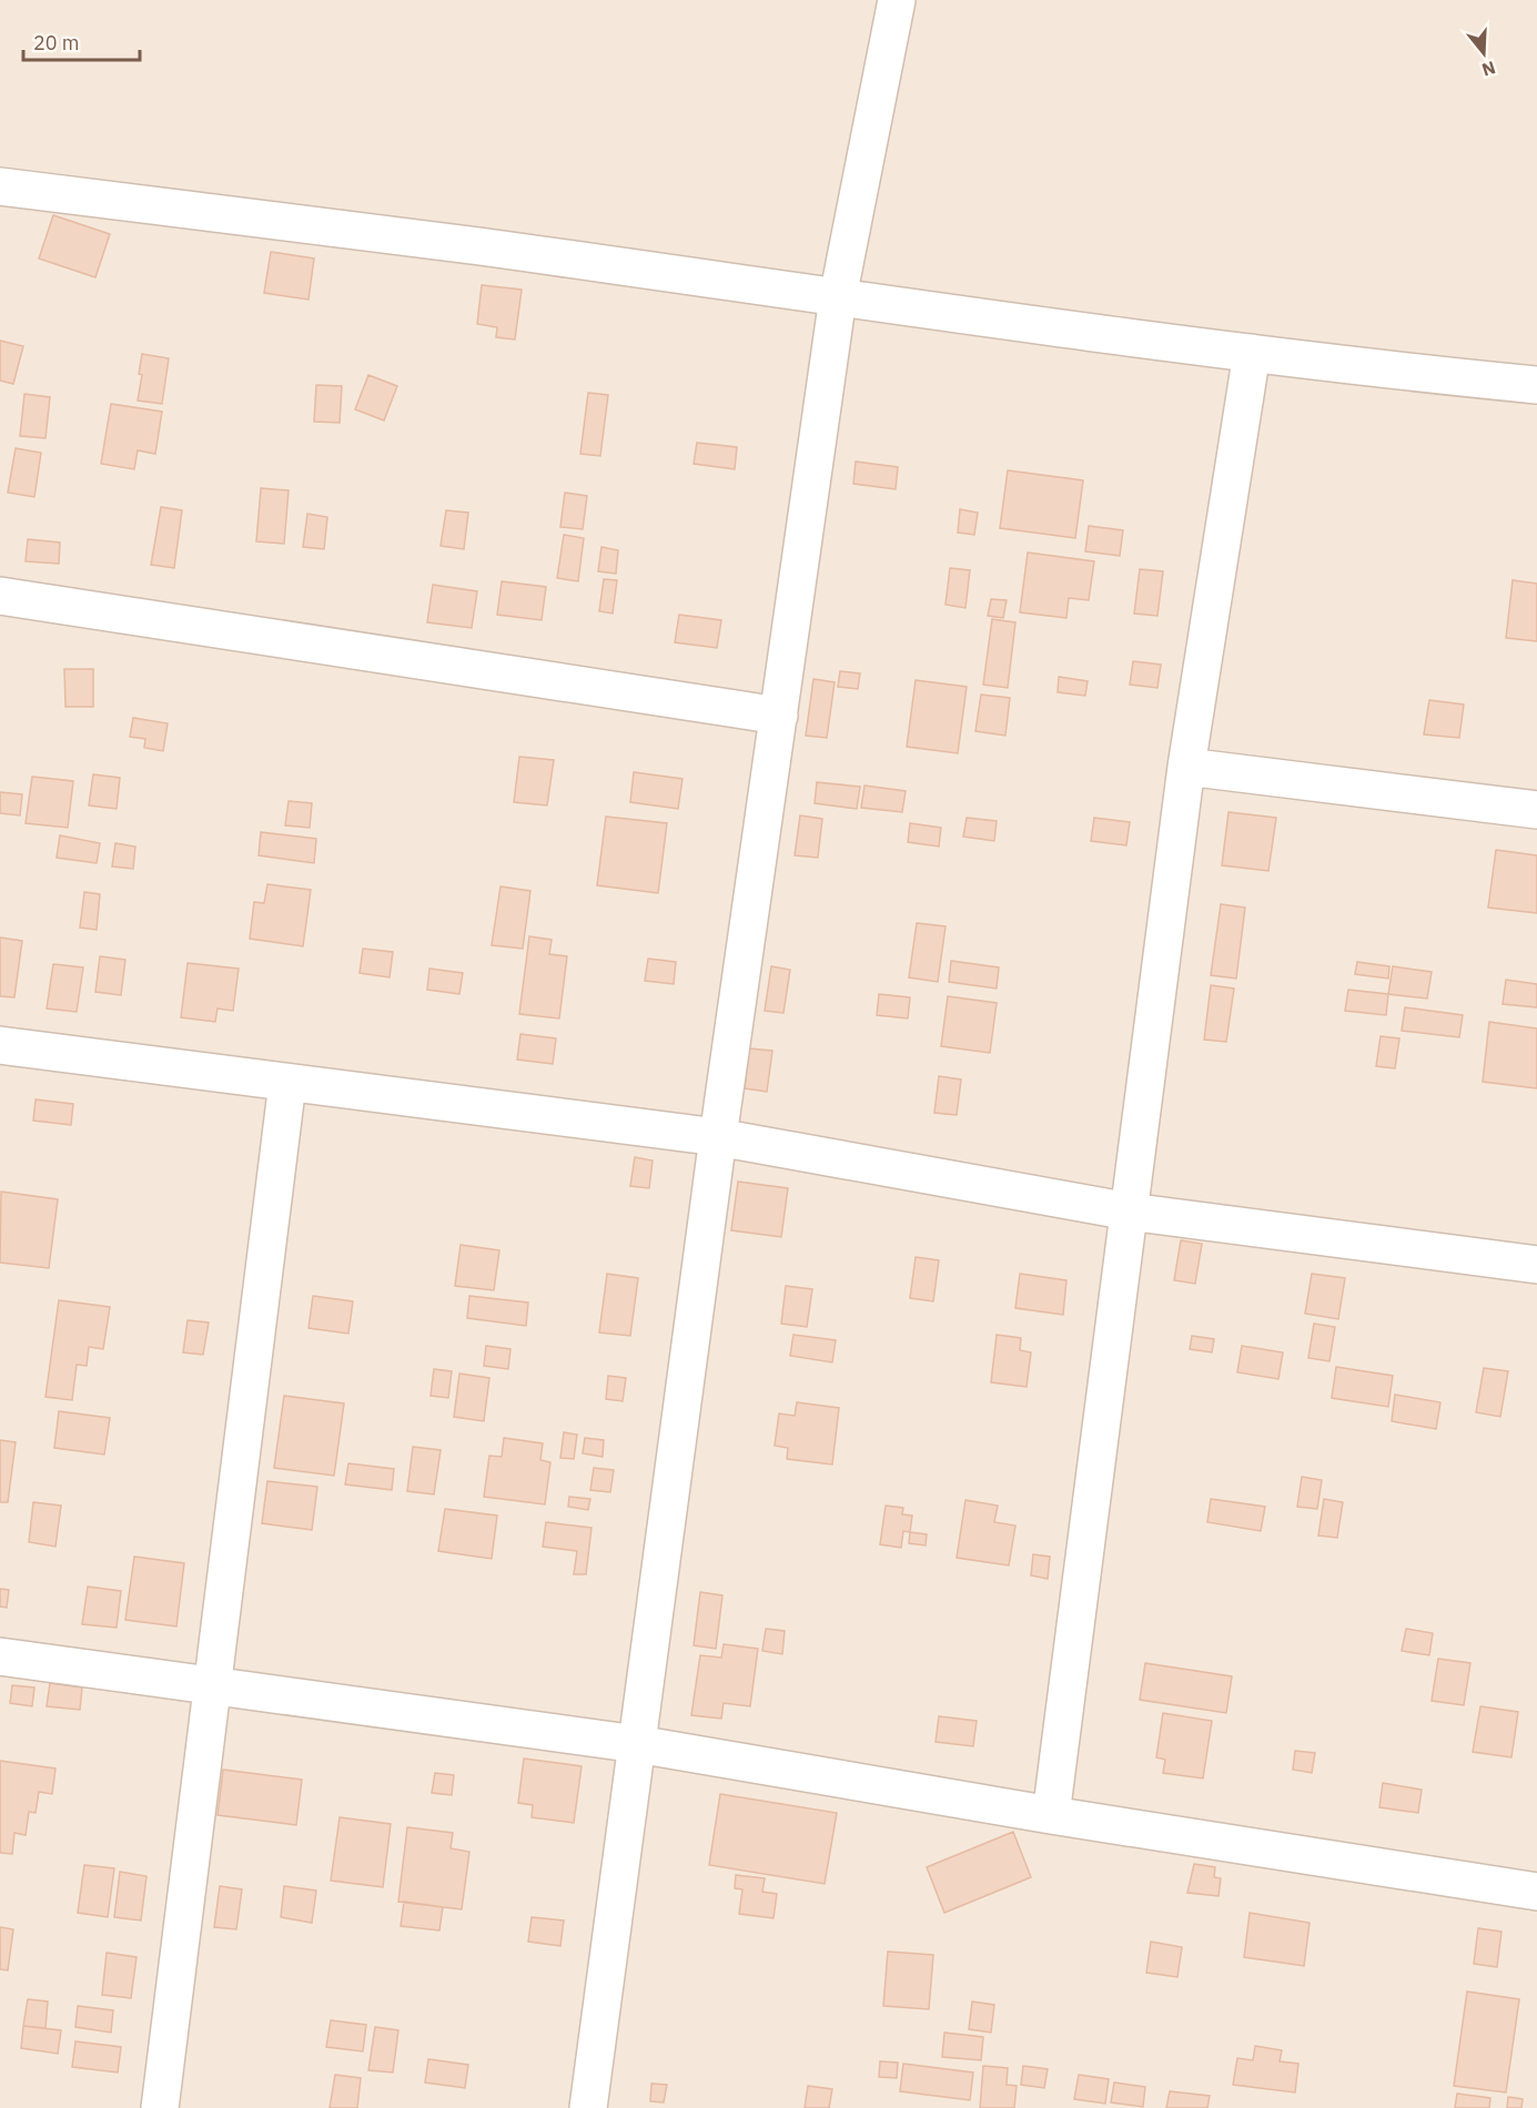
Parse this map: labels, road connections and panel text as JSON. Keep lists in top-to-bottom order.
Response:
{
  "scale_bar": "20 m",
  "north": "bottom"
}
